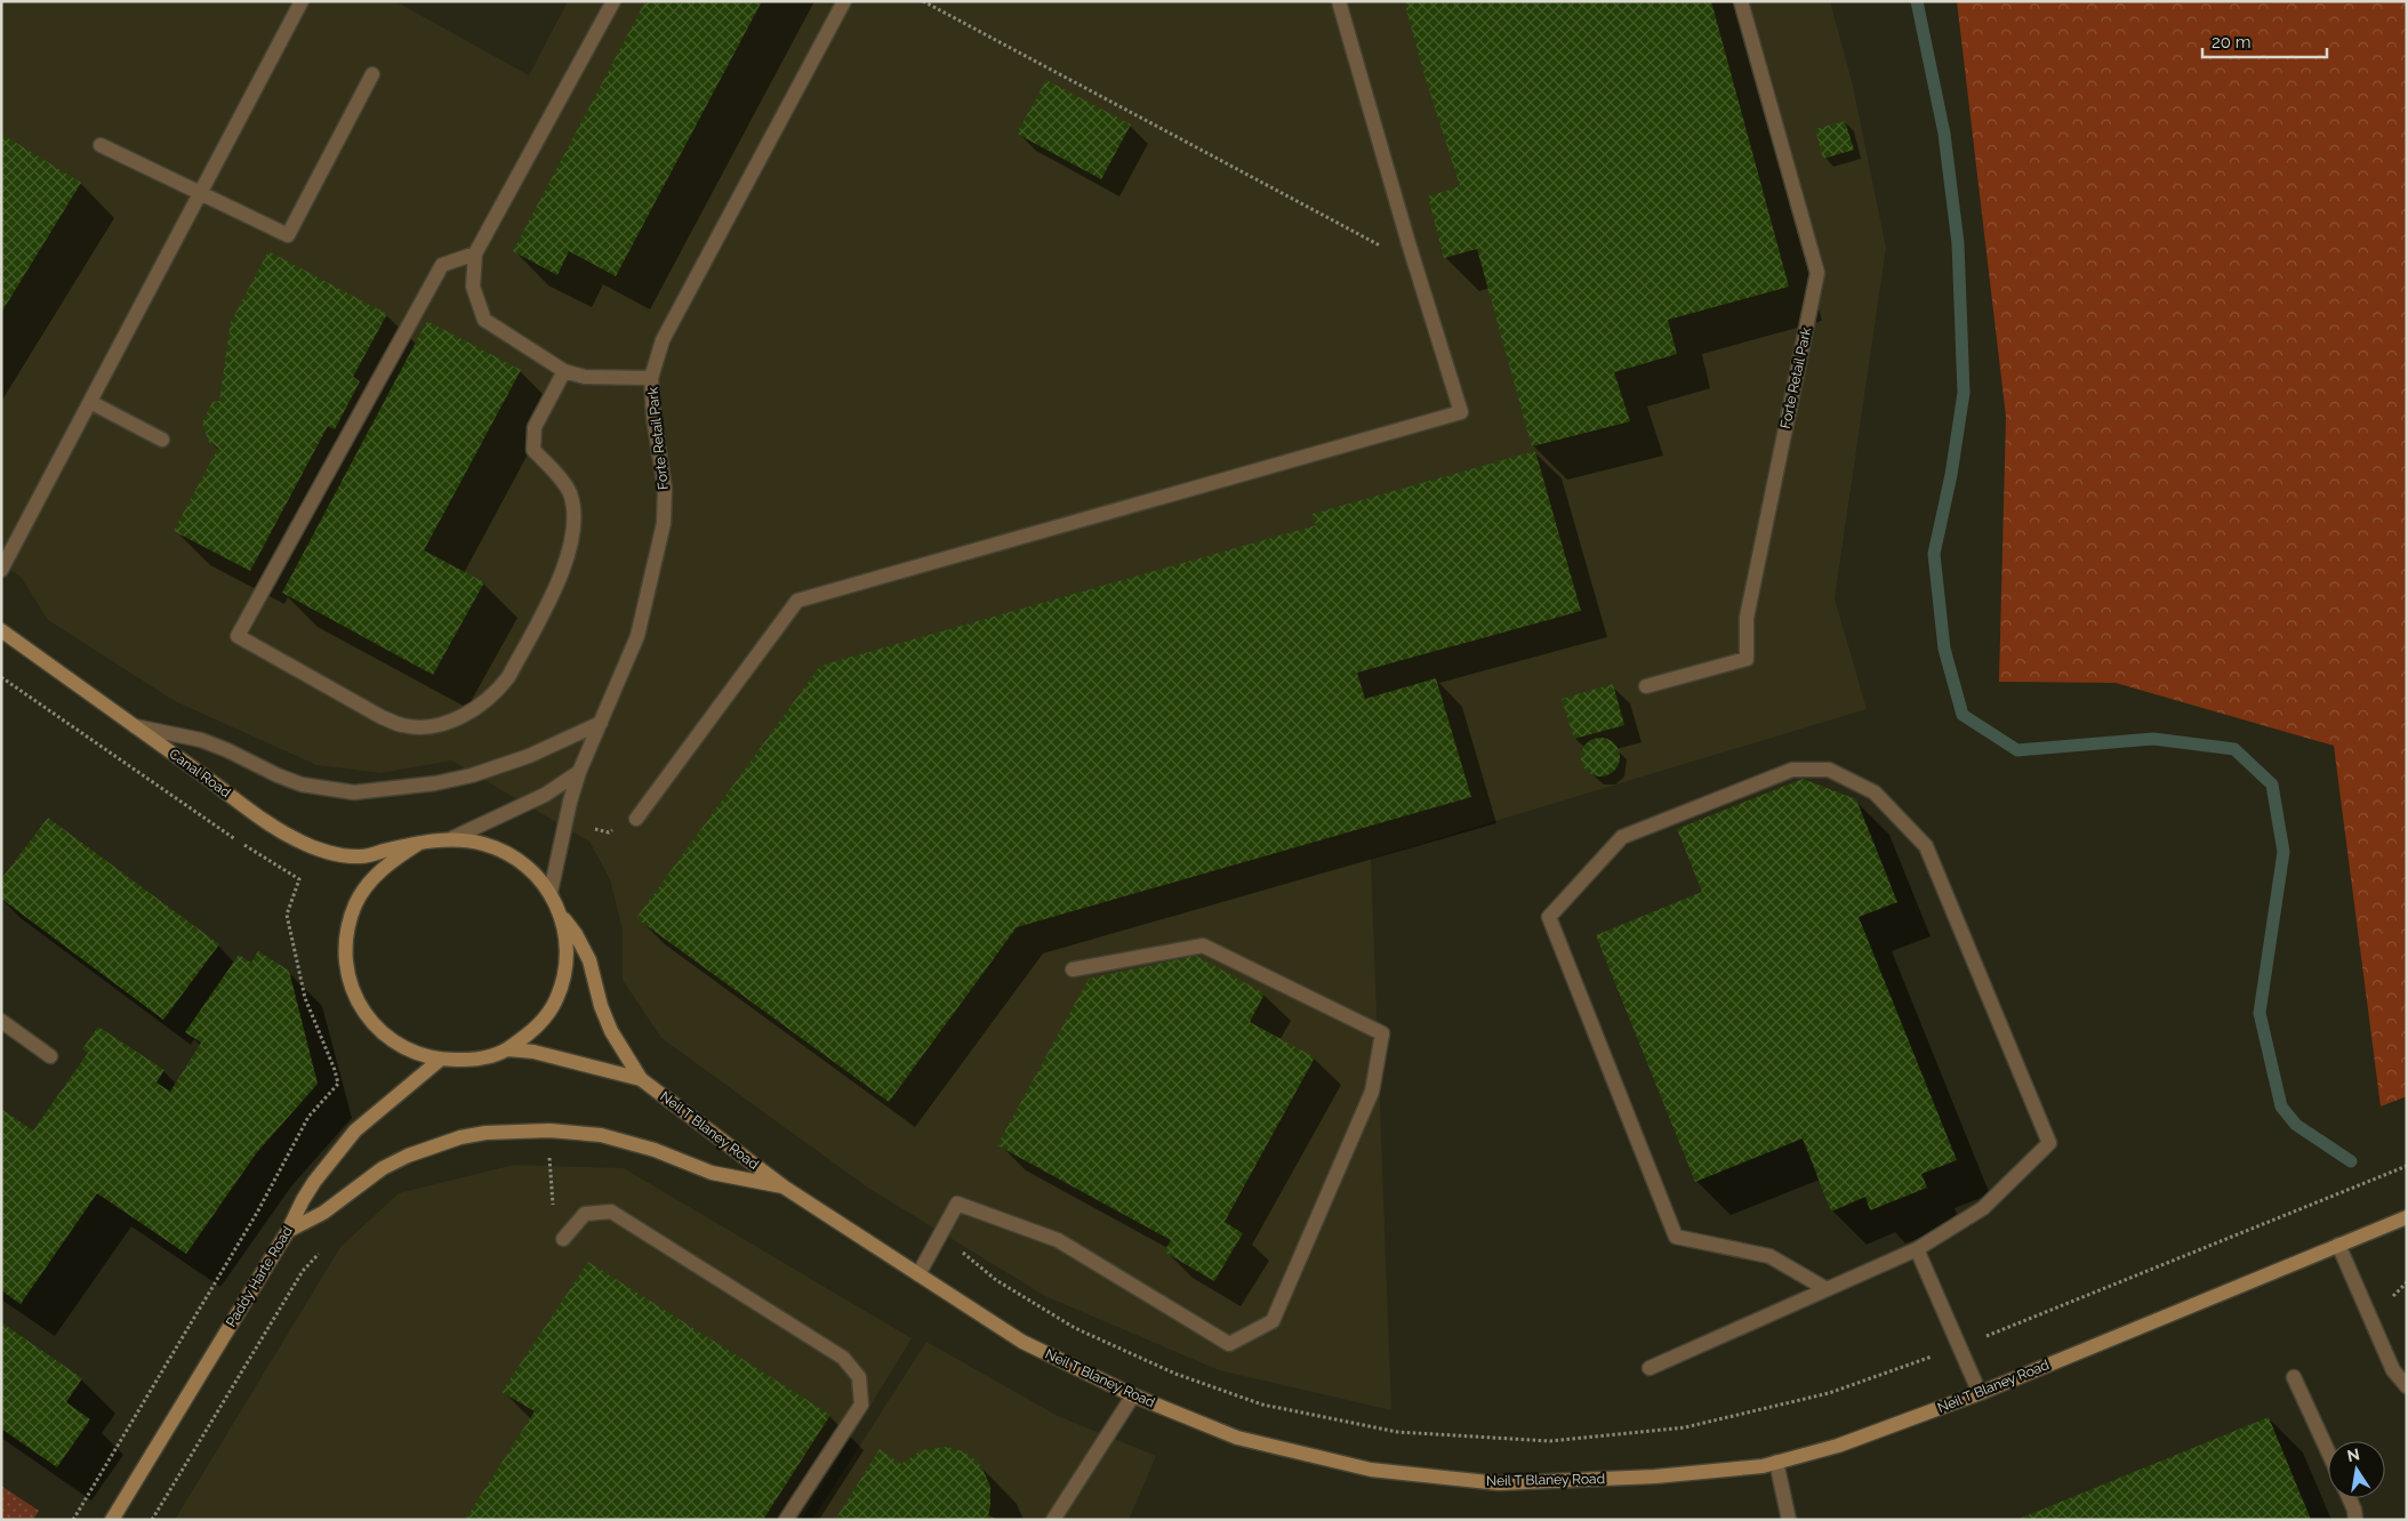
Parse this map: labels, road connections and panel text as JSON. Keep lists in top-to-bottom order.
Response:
{
  "streets": {
    "main road": ["Canal Road", "Neil T Blaney Road", "Paddy Harte Road"],
    "street": ["Forte Retail Park"]
  },
  "crossings": [
    ["Forte Retail Park", "Canal Road"],
    ["Canal Road", "Neil T Blaney Road"]
  ],
  "scale_bar": "20 m",
  "north": "top"
}
